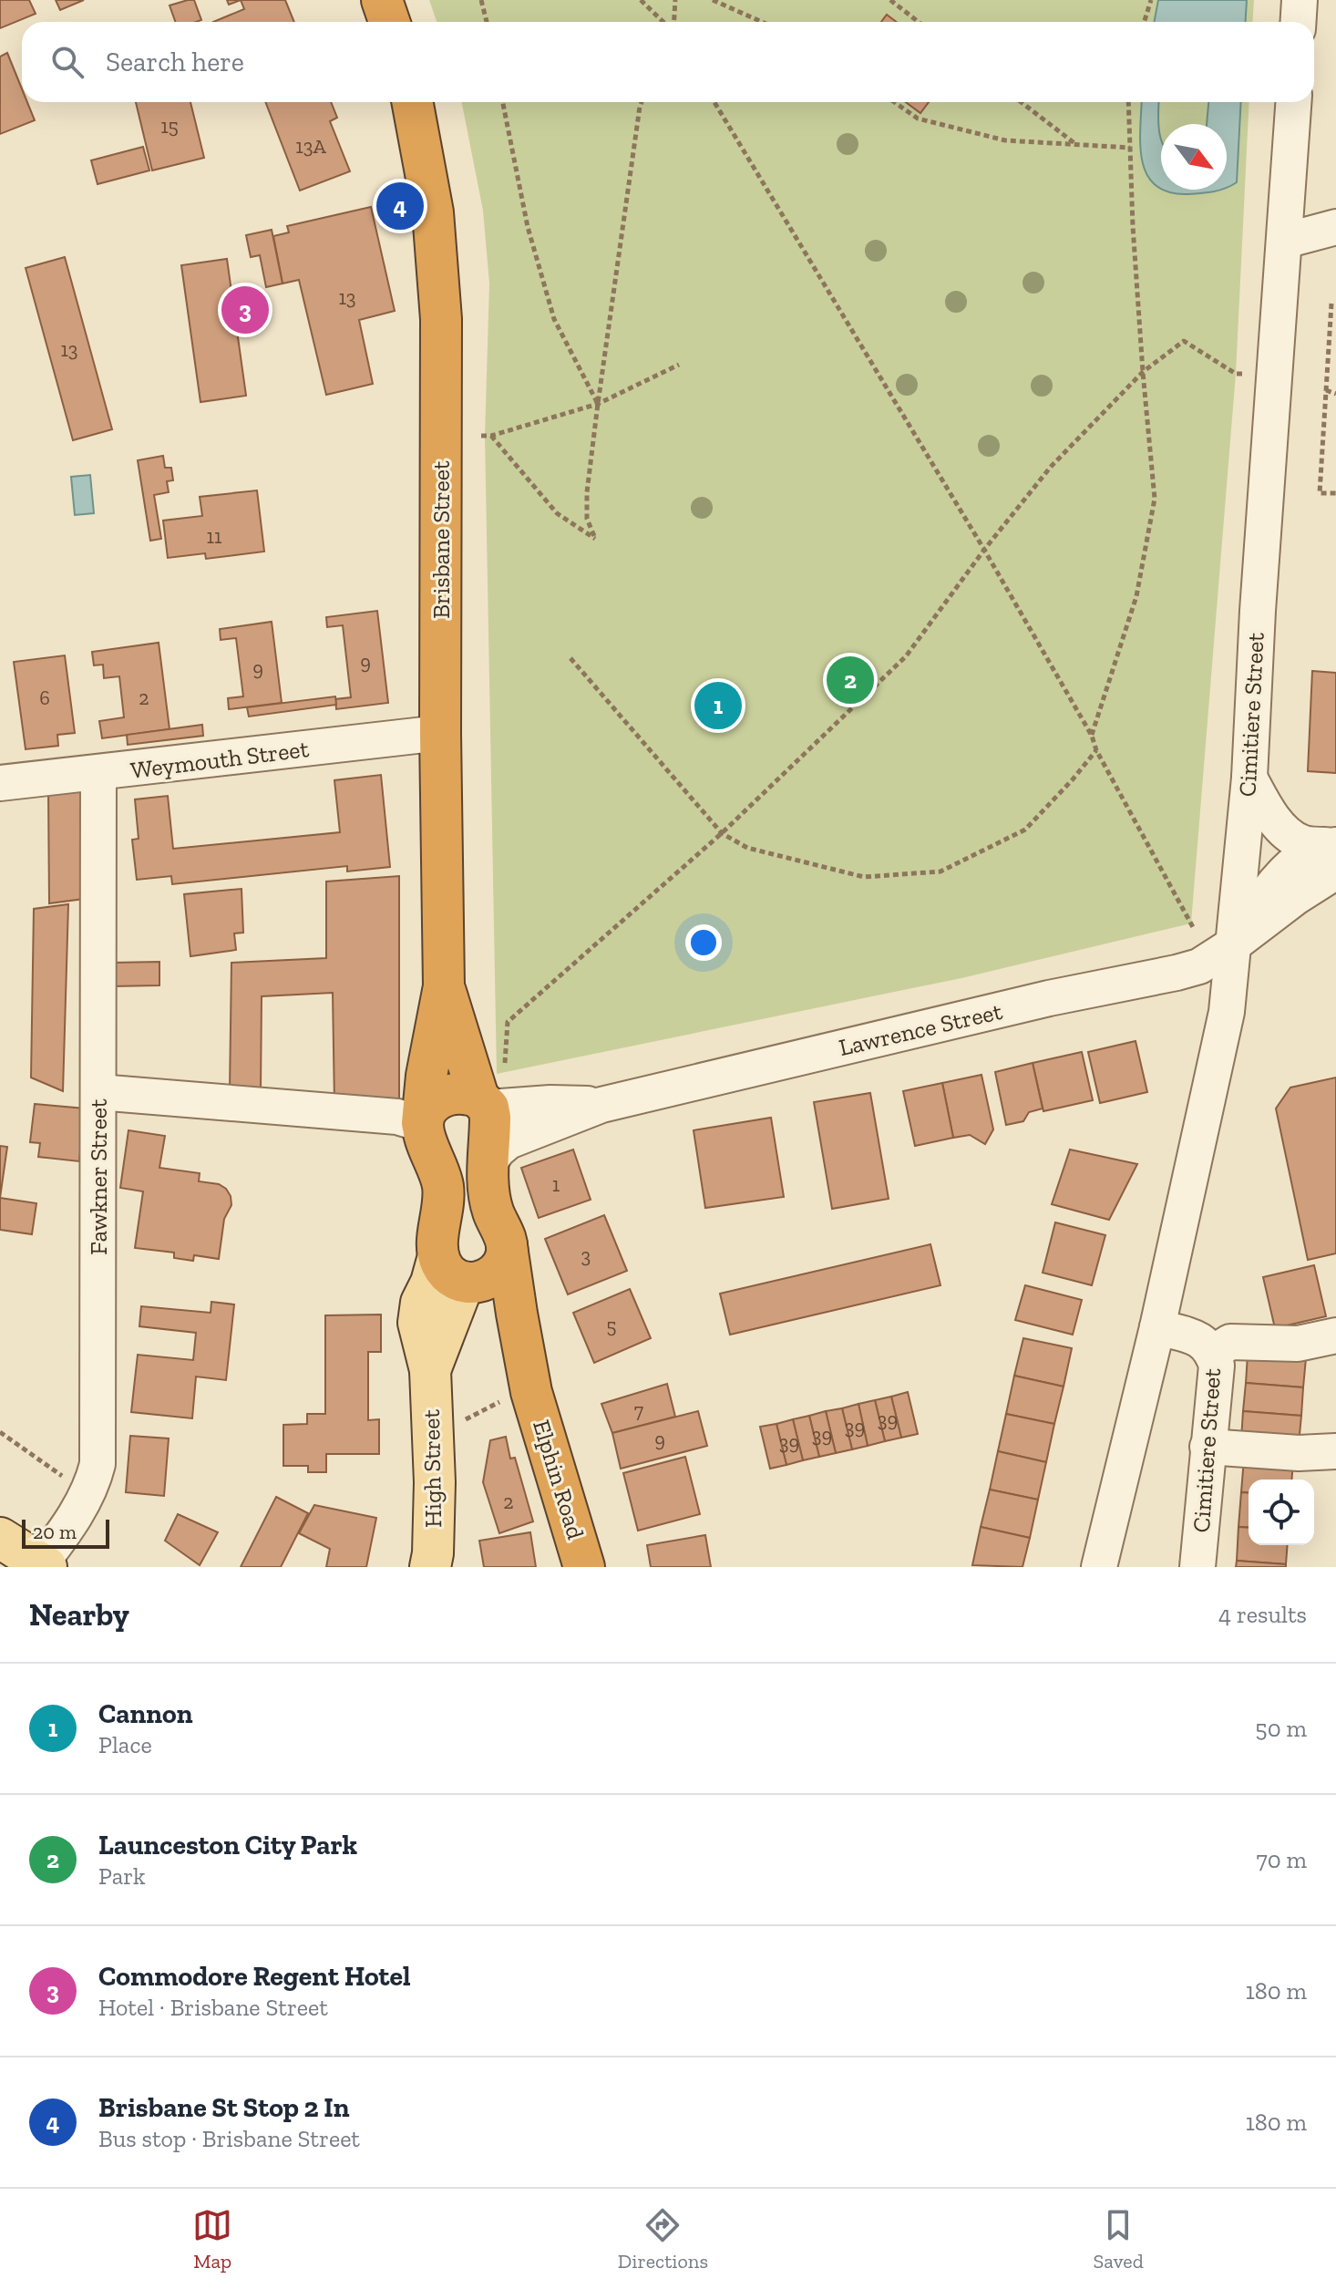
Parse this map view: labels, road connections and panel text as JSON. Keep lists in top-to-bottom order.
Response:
{
  "streets": {
    "highway": ["Brisbane Street", "Elphin Road"],
    "main road": ["High Street"],
    "street": [
      "Cimitiere Street",
      "Weymouth Street",
      "Lawrence Street",
      "Fawkner Street"
    ]
  },
  "crossings": [
    ["Brisbane Street", "Weymouth Street"],
    ["Brisbane Street", "Lawrence Street"],
    ["Brisbane Street", "Elphin Road"],
    ["Cimitiere Street", "Lawrence Street"],
    ["Weymouth Street", "Fawkner Street"],
    ["Lawrence Street", "Elphin Road"],
    ["High Street", "Elphin Road"]
  ],
  "house_numbers": [
    "15",
    "13A",
    "13",
    "13",
    "11",
    "9",
    "9",
    "6",
    "2",
    "1",
    "3",
    "5",
    "7",
    "39",
    "39",
    "39",
    "9",
    "39",
    "2"
  ],
  "scale_bar": "20 m",
  "north": "bottom right",
  "page": {
    "search": "Search here",
    "pins": [
      "4",
      "3",
      "2",
      "1"
    ],
    "scale": "20 m",
    "heading": ["Nearby", "4 results"],
    "list": [
      {
        "mark": "1",
        "name": "Cannon",
        "note": "Place",
        "value": "50 m"
      },
      {
        "mark": "2",
        "name": "Launceston City Park",
        "note": "Park",
        "value": "70 m"
      },
      {
        "mark": "3",
        "name": "Commodore Regent Hotel",
        "note": "Hotel · Brisbane Street",
        "value": "180 m"
      },
      {
        "mark": "4",
        "name": "Brisbane St Stop 2 In",
        "note": "Bus stop · Brisbane Street",
        "value": "180 m"
      }
    ],
    "nav": ["Map", "Directions", "Saved"]
  }
}
